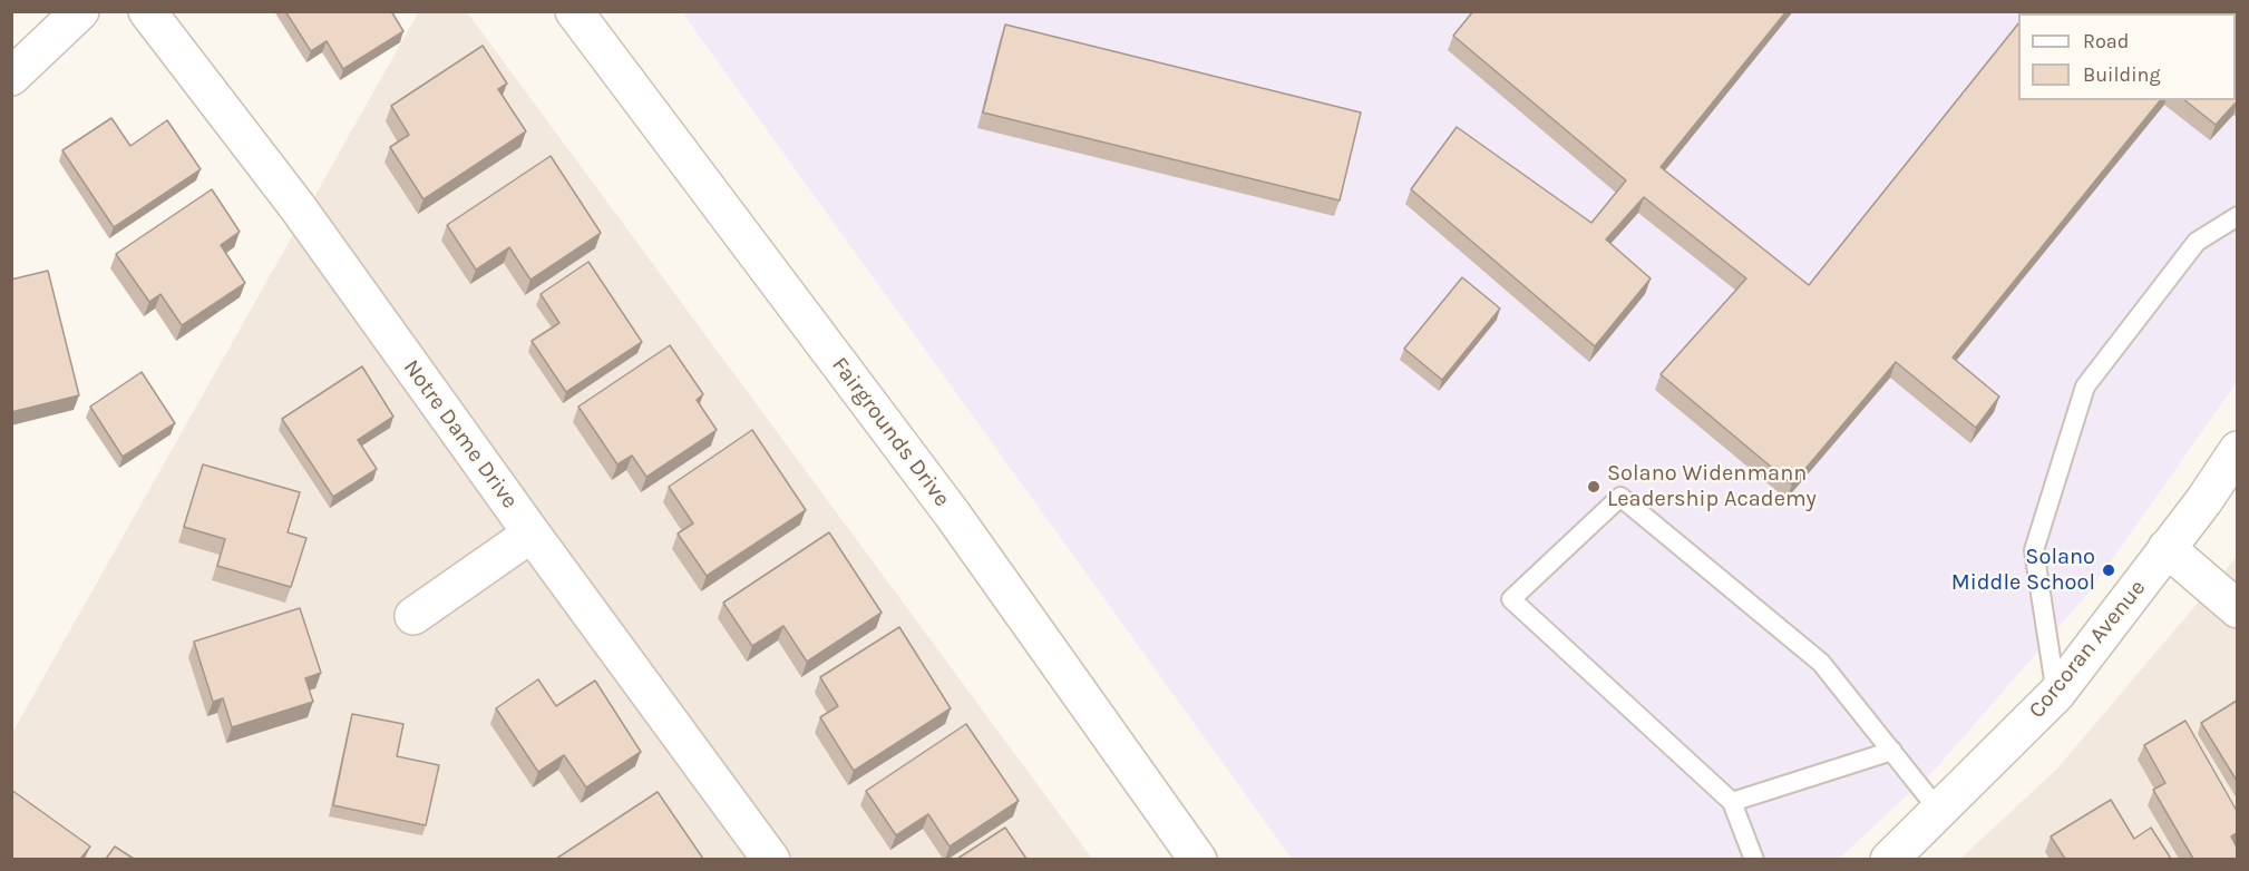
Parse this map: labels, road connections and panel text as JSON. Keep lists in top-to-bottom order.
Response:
{
  "streets": {
    "street": ["Fairgrounds Drive", "Notre Dame Drive", "Corcoran Avenue"]
  },
  "places": ["Solano Widenmann Leadership Academy", "Solano Middle School"],
  "legend": ["Road", "Building"]
}
